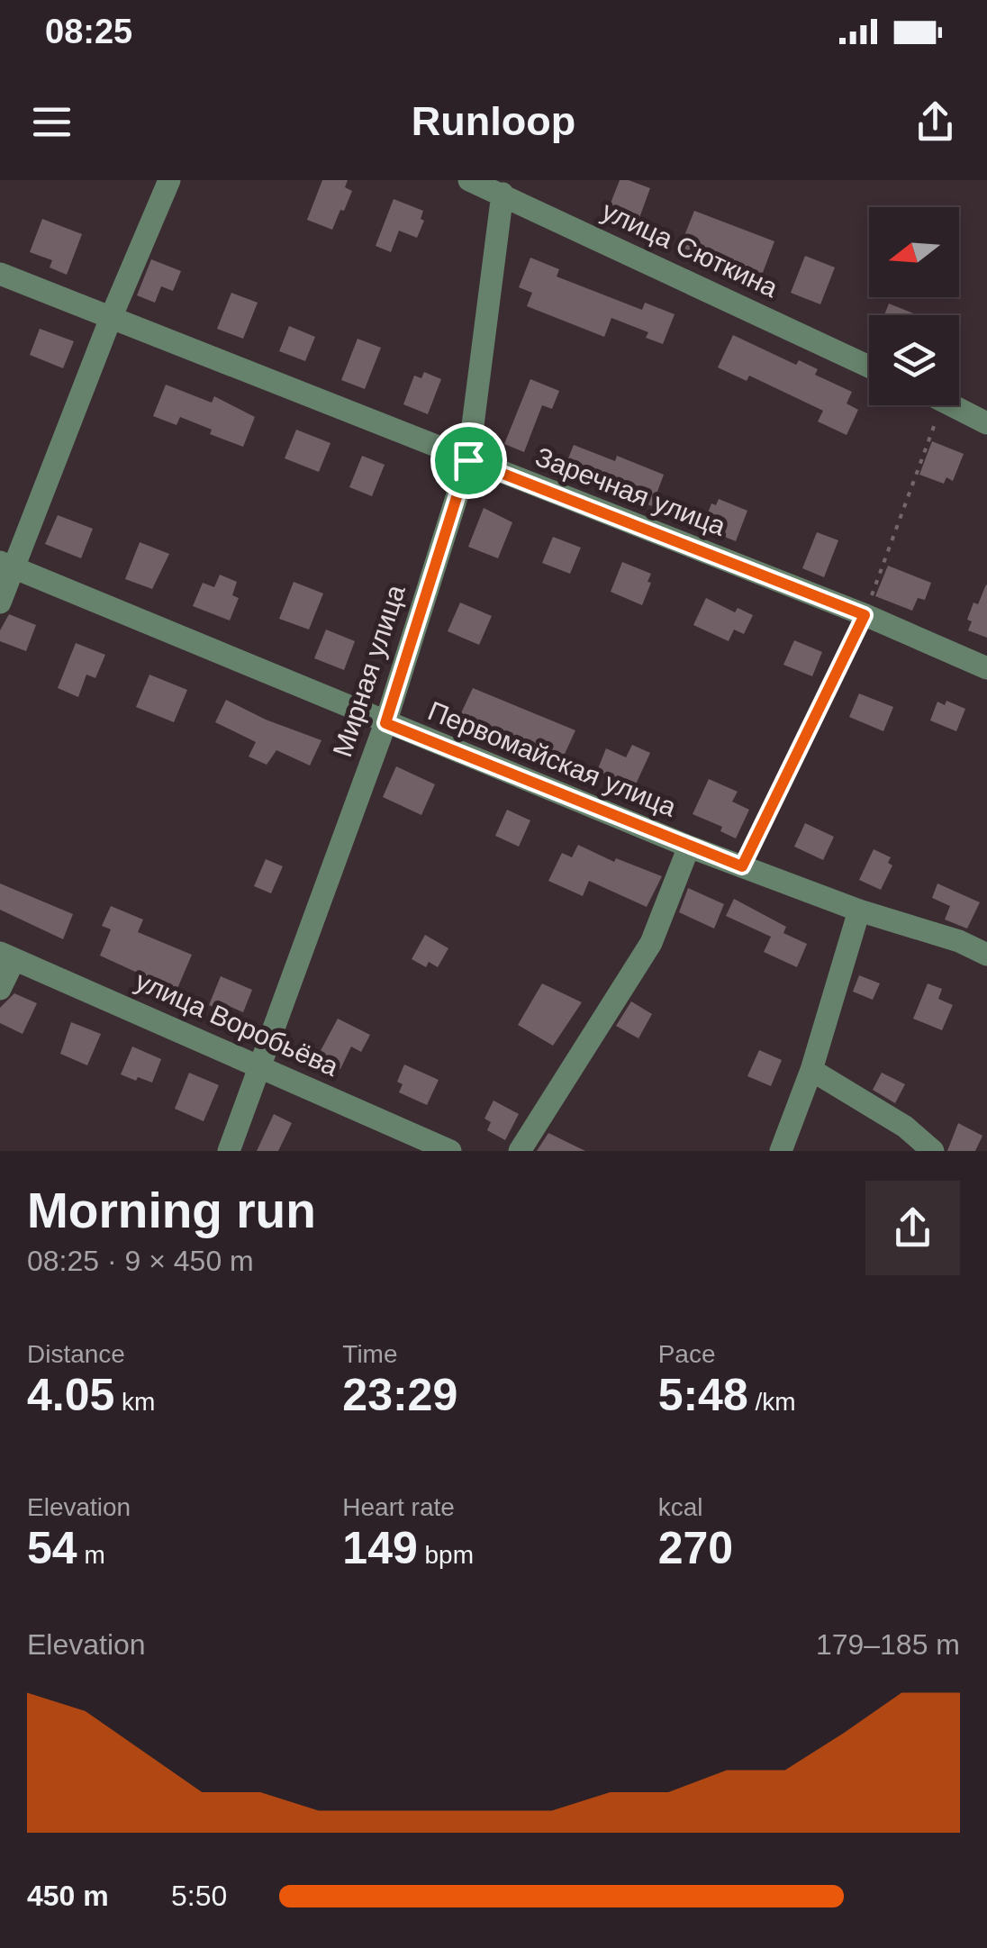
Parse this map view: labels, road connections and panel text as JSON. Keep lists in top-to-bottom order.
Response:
{
  "streets": {
    "street": [
      "улица Сюткина",
      "Заречная улица",
      "Мирная улица",
      "Первомайская улица",
      "улица Воробьёва"
    ]
  },
  "crossings": [
    ["улица Сюткина", "Мирная улица"],
    ["Заречная улица", "Мирная улица"],
    ["Мирная улица", "Первомайская улица"],
    ["Мирная улица", "улица Воробьёва"]
  ],
  "north": "left",
  "page": {
    "status": "08:25",
    "header": "Runloop",
    "heading": ["Morning run", "08:25 · 9 × 450 m"],
    "stats": [
      ["Distance", "4.05 km"],
      ["Time", "23:29"],
      ["Pace", "5:48 /km"],
      ["Elevation", "54 m"],
      ["Heart rate", "149 bpm"],
      ["kcal", "270"]
    ],
    "chart": ["Elevation", "179–185 m"],
    "list": [
      {
        "name": "450 m",
        "note": "5:50"
      }
    ]
  }
}
